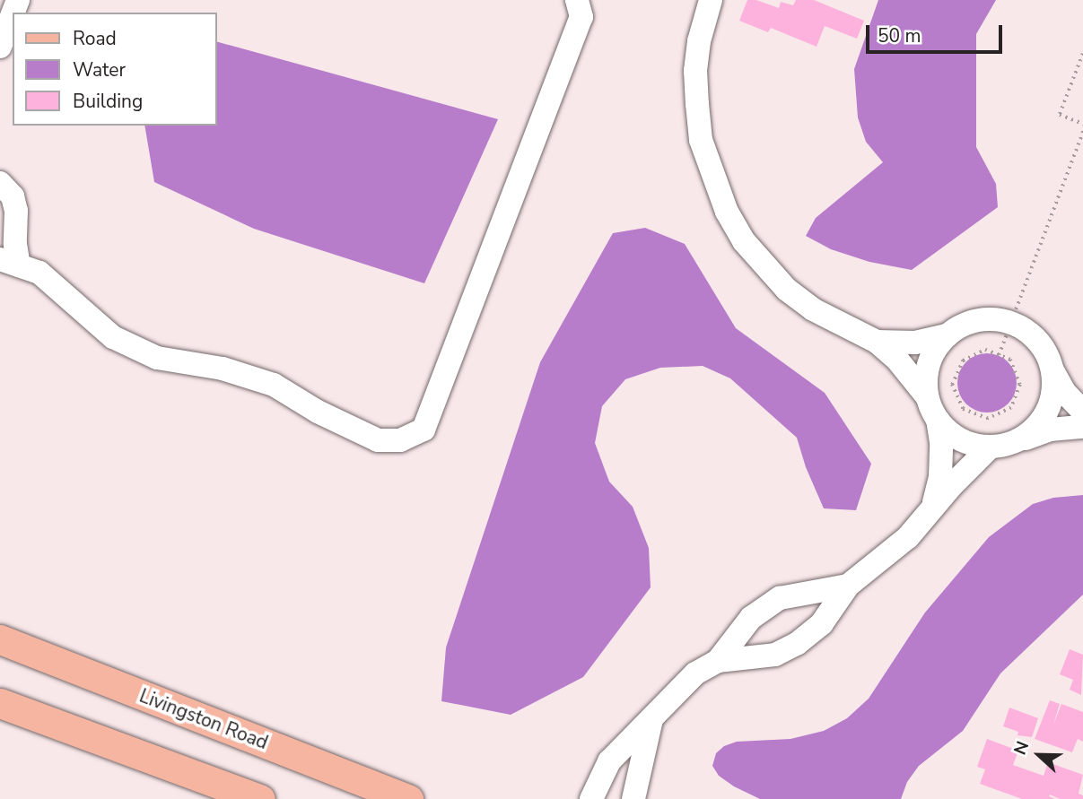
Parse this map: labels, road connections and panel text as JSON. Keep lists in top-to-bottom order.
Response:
{
  "streets": {
    "main road": ["Livingston Road"]
  },
  "legend": ["Road", "Water", "Building"],
  "scale_bar": "50 m",
  "north": "left"
}
